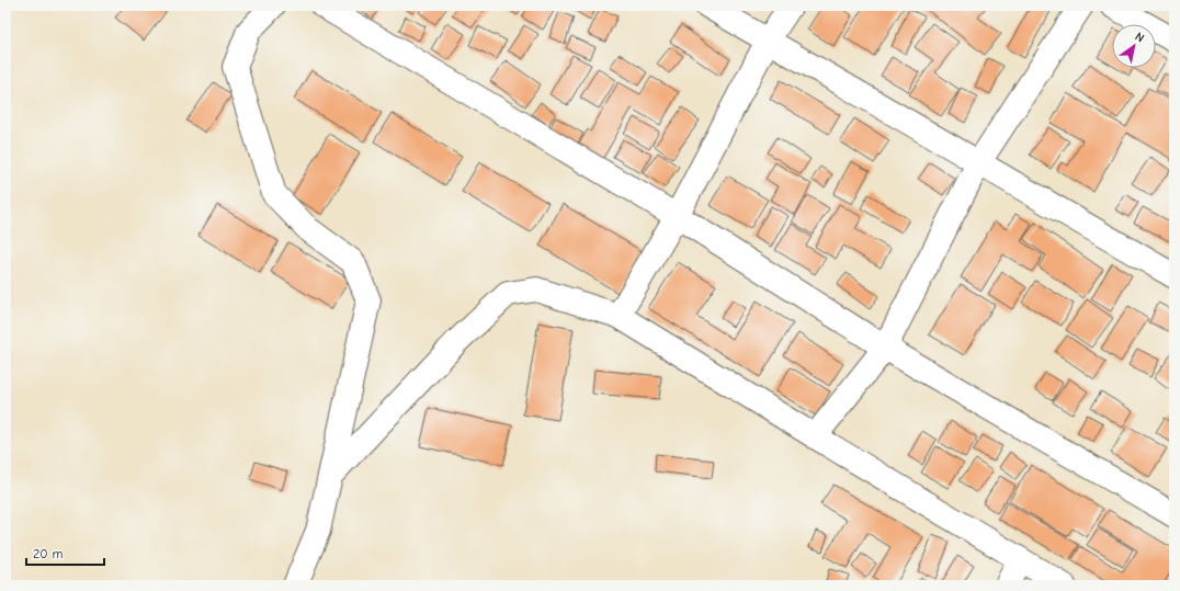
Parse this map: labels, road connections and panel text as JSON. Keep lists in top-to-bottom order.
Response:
{
  "scale_bar": "20 m",
  "north": "top right"
}
